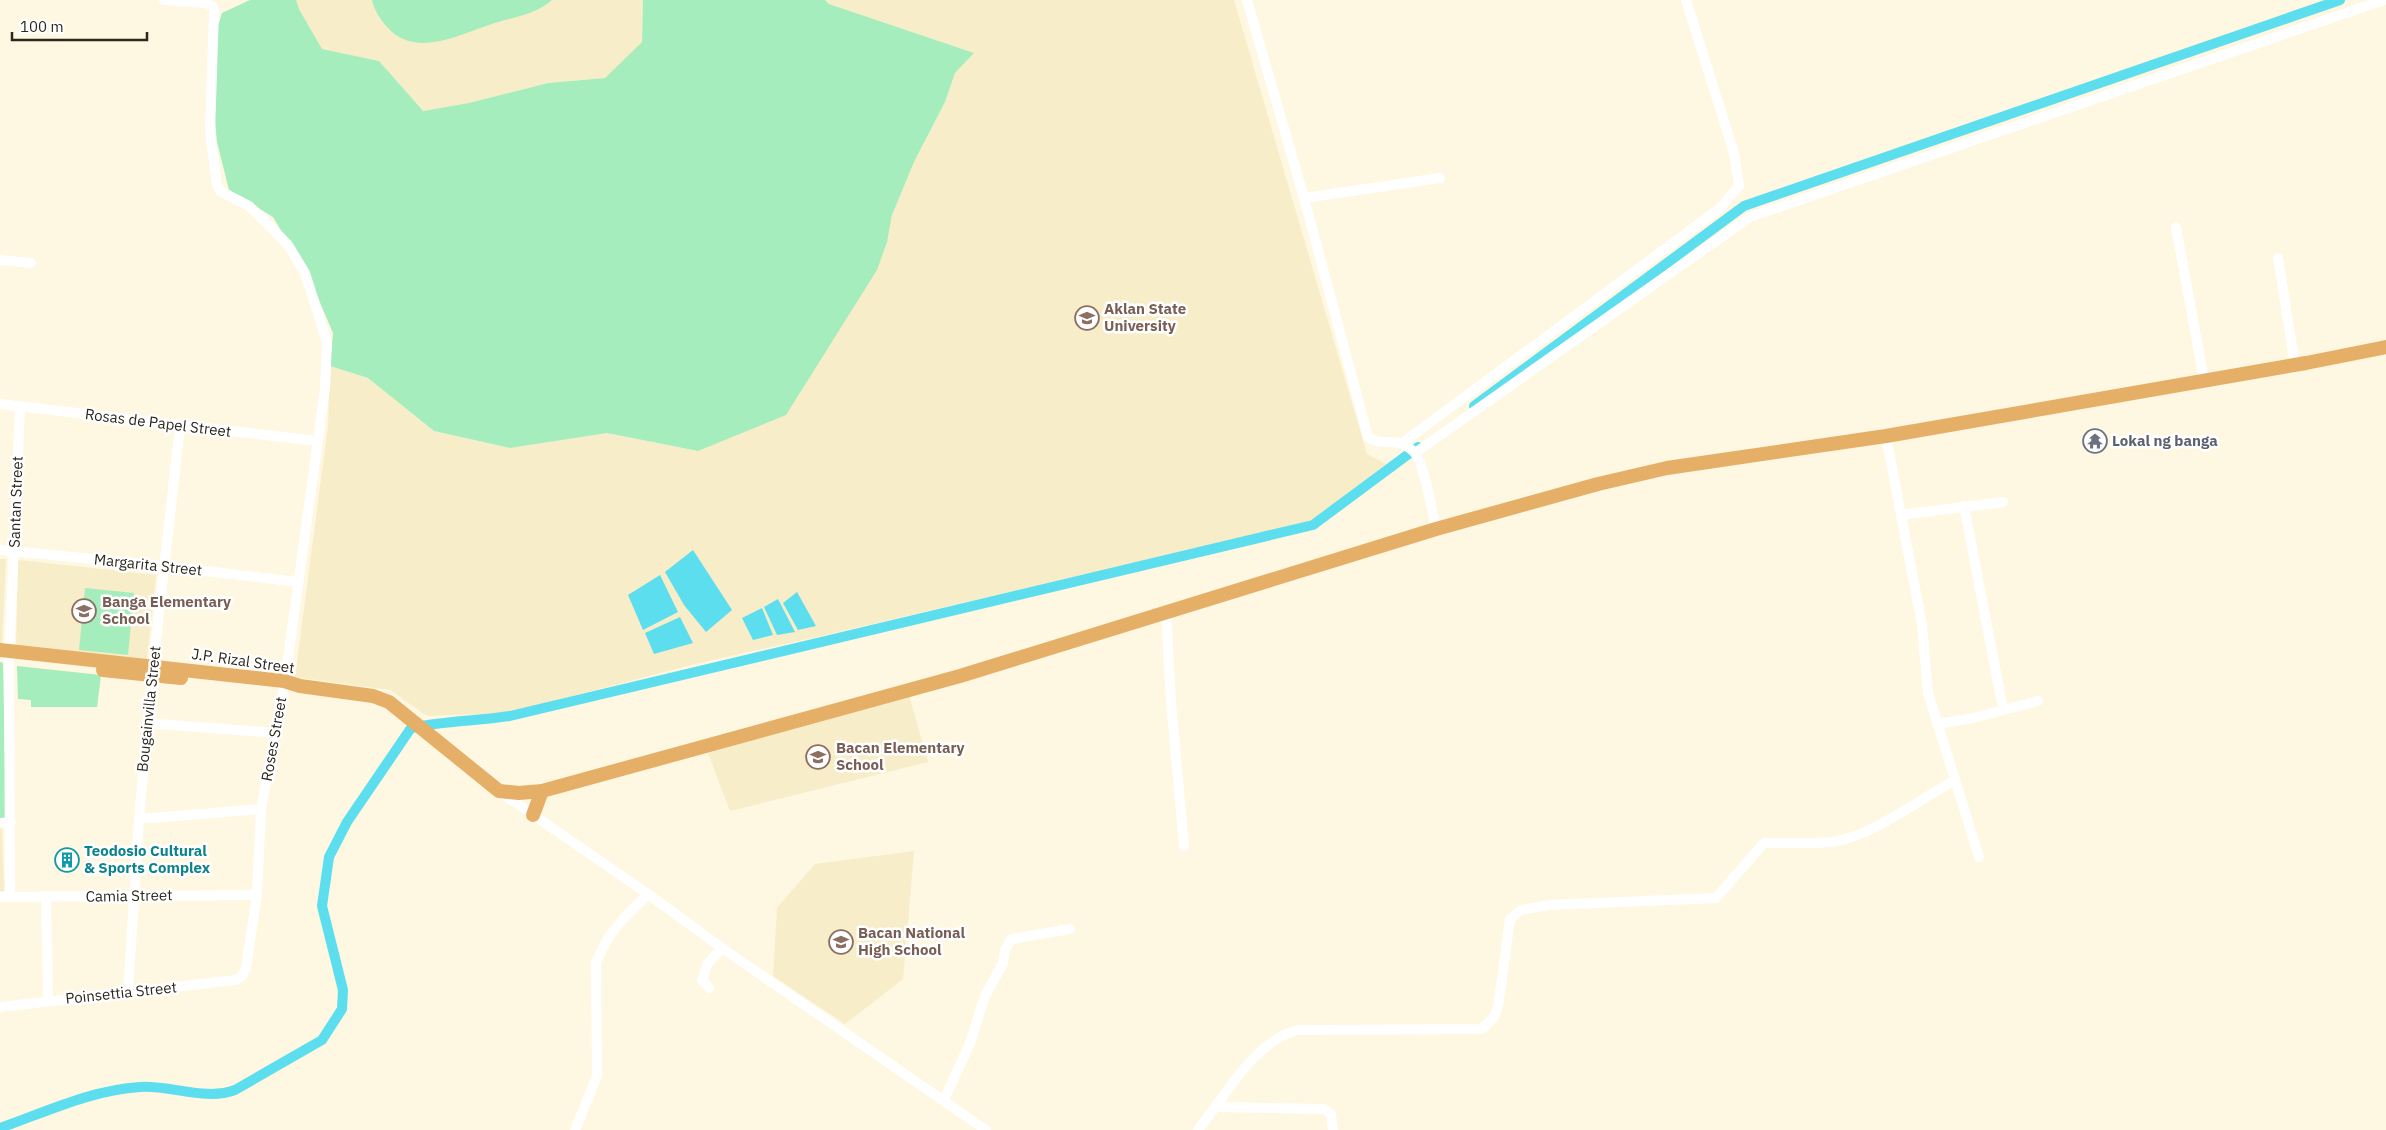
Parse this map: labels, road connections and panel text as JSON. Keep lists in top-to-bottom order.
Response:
{
  "streets": {
    "main road": ["J.P. Rizal Street"],
    "street": [
      "Rosas de Papel Street",
      "Santan Street",
      "Margarita Street",
      "Bougainvilla Street",
      "Roses Street",
      "Camia Street",
      "Poinsettia Street"
    ]
  },
  "crossings": [
    ["Rosas de Papel Street", "Santan Street"],
    ["Rosas de Papel Street", "Bougainvilla Street"],
    ["Rosas de Papel Street", "Roses Street"],
    ["Santan Street", "Margarita Street"],
    ["Santan Street", "J.P. Rizal Street"],
    ["Santan Street", "Camia Street"],
    ["Margarita Street", "Bougainvilla Street"],
    ["Margarita Street", "Roses Street"],
    ["J.P. Rizal Street", "Bougainvilla Street"],
    ["J.P. Rizal Street", "Roses Street"],
    ["Bougainvilla Street", "Camia Street"],
    ["Bougainvilla Street", "Poinsettia Street"],
    ["Roses Street", "Camia Street"],
    ["Roses Street", "Poinsettia Street"]
  ],
  "places": {
    "school or university": [
      "Aklan State University",
      "Banga Elementary School",
      "Bacan Elementary School",
      "Bacan National High School"
    ],
    "temple": ["Lokal ng banga"],
    "building": ["Teodosio Cultural & Sports Complex"]
  },
  "scale_bar": "100 m"
}
